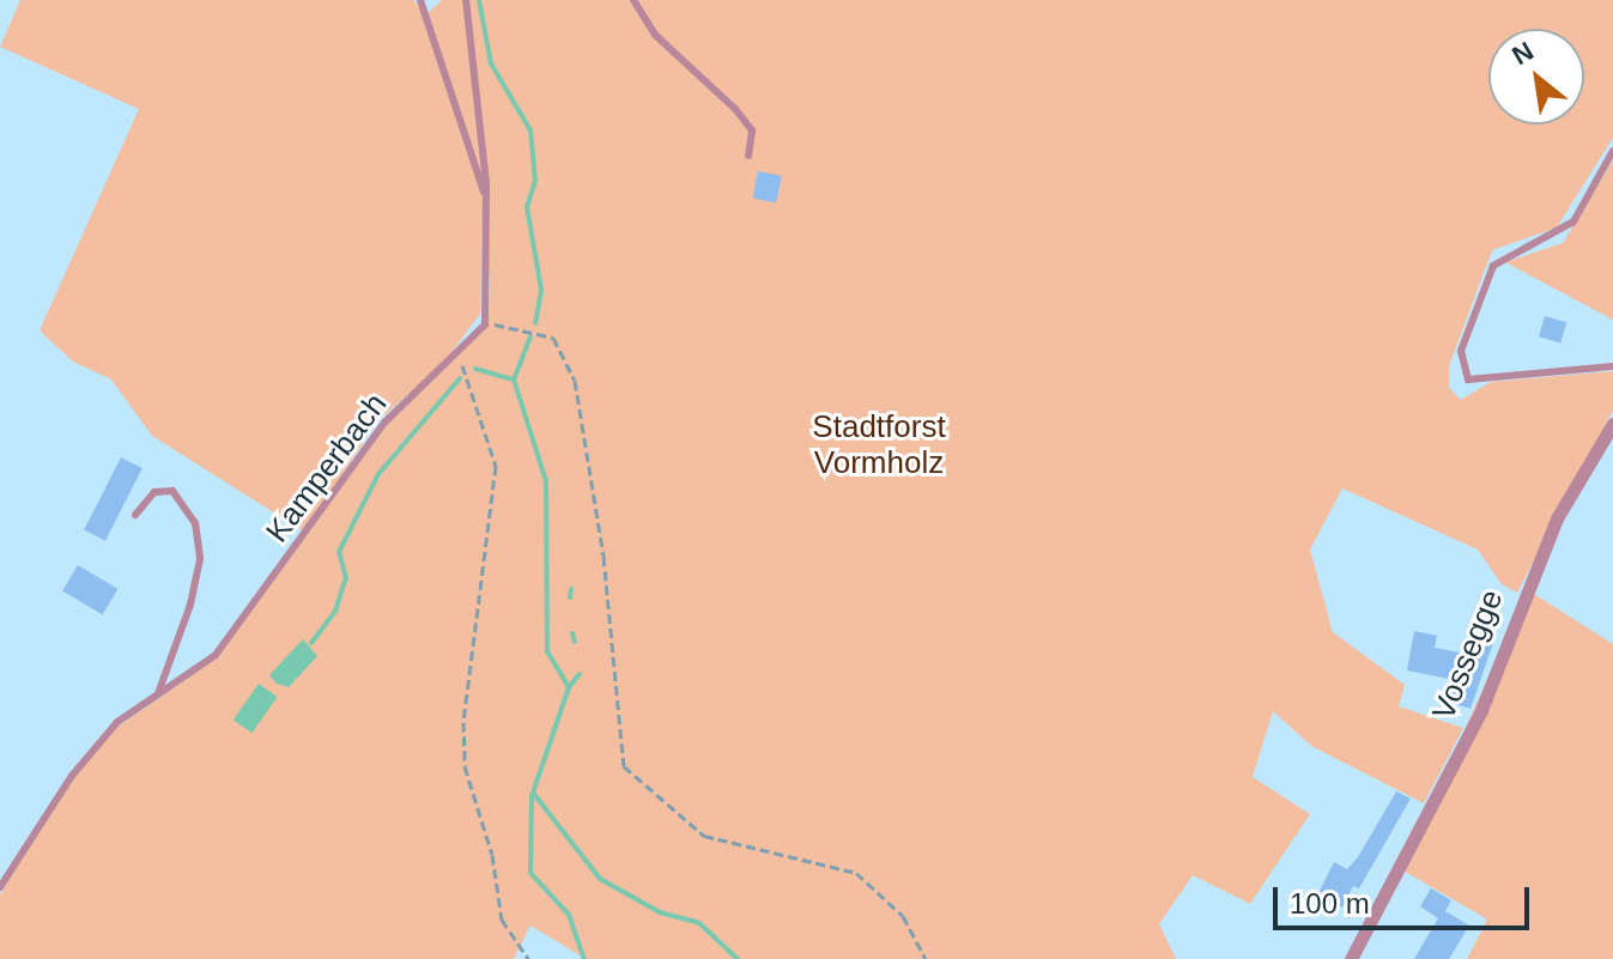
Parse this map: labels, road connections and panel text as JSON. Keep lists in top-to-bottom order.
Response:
{
  "streets": {
    "street": ["Vossegge"],
    "lane": ["Kamperbach"]
  },
  "parks": ["Stadtforst Vormholz"],
  "scale_bar": "100 m",
  "north": "top left"
}
